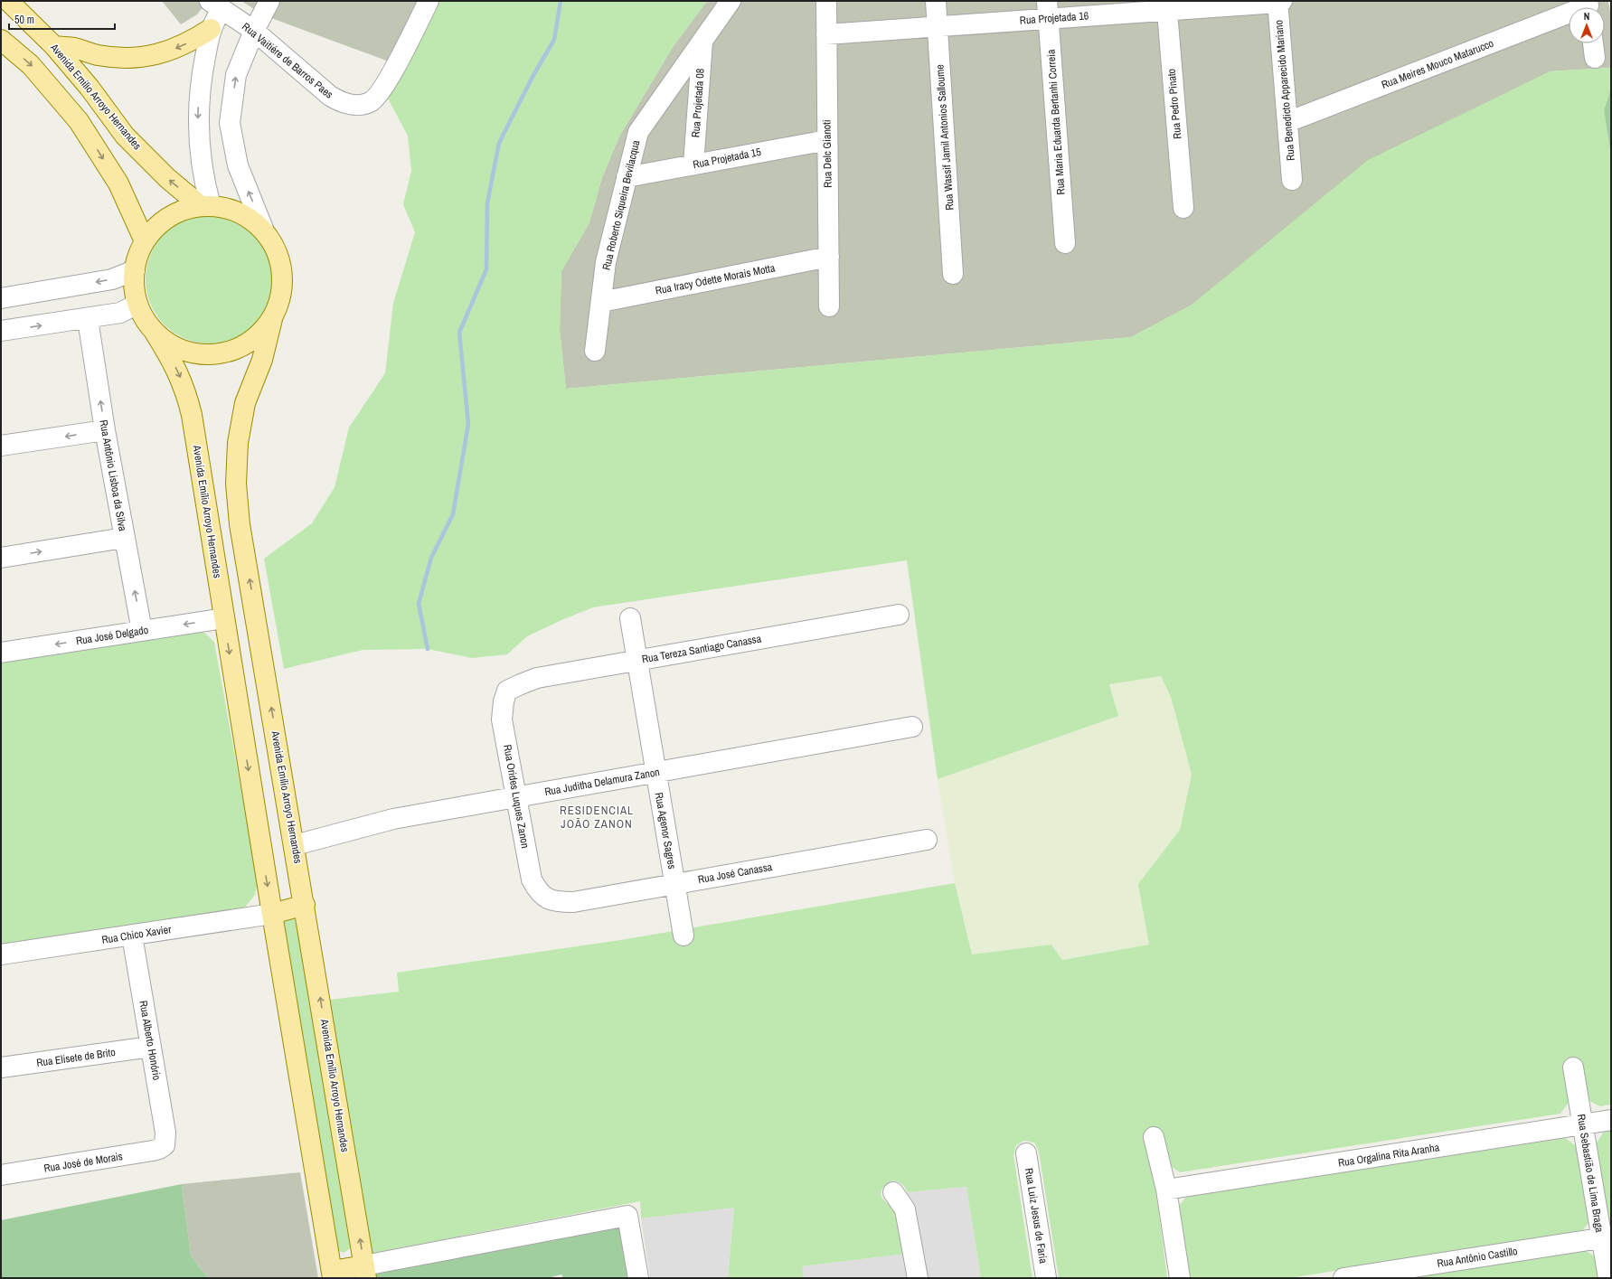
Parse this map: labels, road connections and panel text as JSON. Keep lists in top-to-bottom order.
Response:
{
  "streets": {
    "main road": ["Avenida Emílio Arroyo Hernandes"],
    "street": [
      "Rua Projetada 16",
      "Rua Vaitiére de Barros Paes",
      "Rua Meires Mouco Matarucco",
      "Rua Benedicto Apparecido Mariano",
      "Rua Projetada 08",
      "Rua Pedro Pinato",
      "Rua Maria Eduarda Bertanhi Correia",
      "Rua Wassif Jamil Antonios Salloume",
      "Rua Delc Gianoti",
      "Rua Projetada 15",
      "Rua Roberto Siqueira Bevilacqua",
      "Rua Iracy Odette Morais Motta",
      "Rua Antônio Lisboa da Silva",
      "Rua José Delgado",
      "Rua Tereza Santiago Canassa",
      "Rua Juditha Delamura Zanon",
      "Rua Orides Luques Zanon",
      "Rua Agenor Sagres",
      "Rua José Canassa",
      "Rua Chico Xavier",
      "Rua Alberto Honório",
      "Rua Elisete de Brito",
      "Rua Orgalina Rita Aranha",
      "Rua José de Morais",
      "Rua Sebastião de Lima Braga",
      "Rua Luiz Jesus de Faria",
      "Rua Antônio Castillo"
    ]
  },
  "crossings": [
    ["Rua Projetada 16", "Rua Benedicto Apparecido Mariano"],
    ["Rua Projetada 16", "Rua Pedro Pinato"],
    ["Rua Projetada 16", "Rua Maria Eduarda Bertanhi Correia"],
    ["Rua Projetada 16", "Rua Wassif Jamil Antonios Salloume"],
    ["Rua Projetada 16", "Rua Delc Gianoti"],
    ["Rua Meires Mouco Matarucco", "Rua Benedicto Apparecido Mariano"],
    ["Avenida Emílio Arroyo Hernandes", "Rua José Delgado"],
    ["Avenida Emílio Arroyo Hernandes", "Rua Juditha Delamura Zanon"],
    ["Avenida Emílio Arroyo Hernandes", "Rua Chico Xavier"],
    ["Rua Projetada 08", "Rua Projetada 15"],
    ["Rua Projetada 08", "Rua Roberto Siqueira Bevilacqua"],
    ["Rua Delc Gianoti", "Rua Projetada 15"],
    ["Rua Delc Gianoti", "Rua Iracy Odette Morais Motta"],
    ["Rua Projetada 15", "Rua Roberto Siqueira Bevilacqua"],
    ["Rua Roberto Siqueira Bevilacqua", "Rua Iracy Odette Morais Motta"],
    ["Rua Antônio Lisboa da Silva", "Rua José Delgado"],
    ["Rua Tereza Santiago Canassa", "Rua Orides Luques Zanon"],
    ["Rua Tereza Santiago Canassa", "Rua Agenor Sagres"],
    ["Rua Juditha Delamura Zanon", "Rua Orides Luques Zanon"],
    ["Rua Juditha Delamura Zanon", "Rua Agenor Sagres"],
    ["Rua Orides Luques Zanon", "Rua José Canassa"],
    ["Rua Agenor Sagres", "Rua José Canassa"],
    ["Rua Chico Xavier", "Rua Alberto Honório"],
    ["Rua Alberto Honório", "Rua Elisete de Brito"],
    ["Rua Alberto Honório", "Rua José de Morais"],
    ["Rua Orgalina Rita Aranha", "Rua Sebastião de Lima Braga"],
    ["Rua Sebastião de Lima Braga", "Rua Antônio Castillo"]
  ],
  "one_way": ["Rua Antônio Lisboa da Silva"],
  "districts": ["RESIDENCIAL JOÃO ZANON"],
  "scale_bar": "50 m",
  "north": "top"
}
